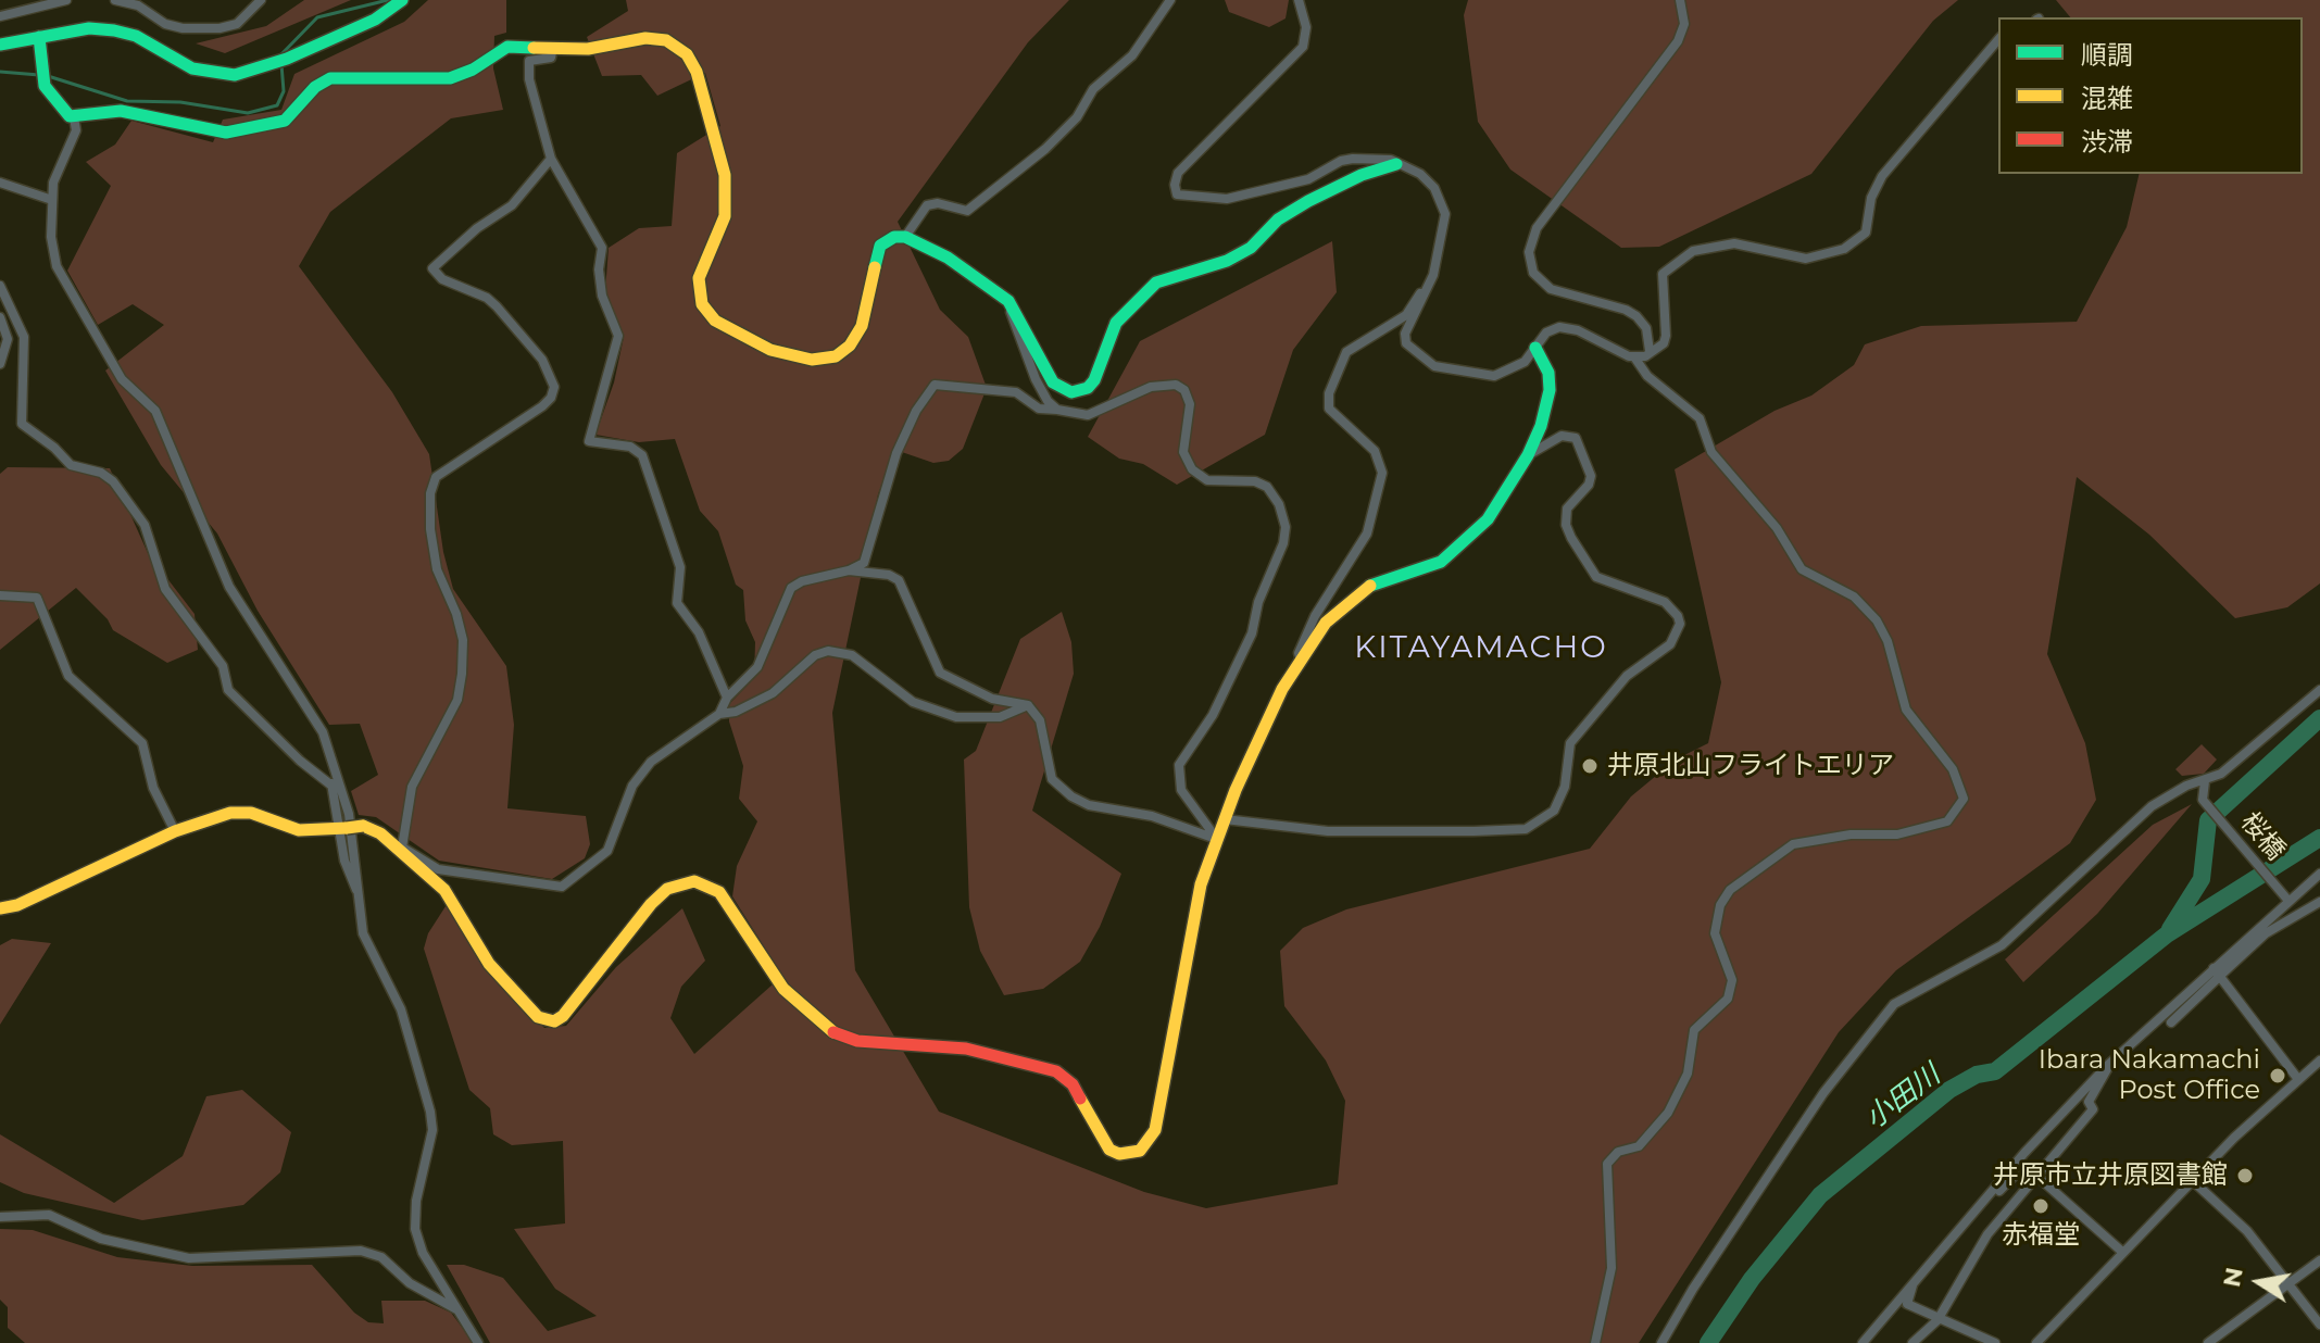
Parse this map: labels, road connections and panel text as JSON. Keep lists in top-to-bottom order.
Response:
{
  "streets": {
    "street": ["桜橋"]
  },
  "districts": ["KITAYAMACHO"],
  "water": ["小田川"],
  "places": [
    "井原北山フライトエリア",
    "Ibara Nakamachi Post Office",
    "井原市立井原図書館",
    "赤福堂"
  ],
  "legend": ["順調", "混雑", "渋滞"],
  "north": "left"
}
